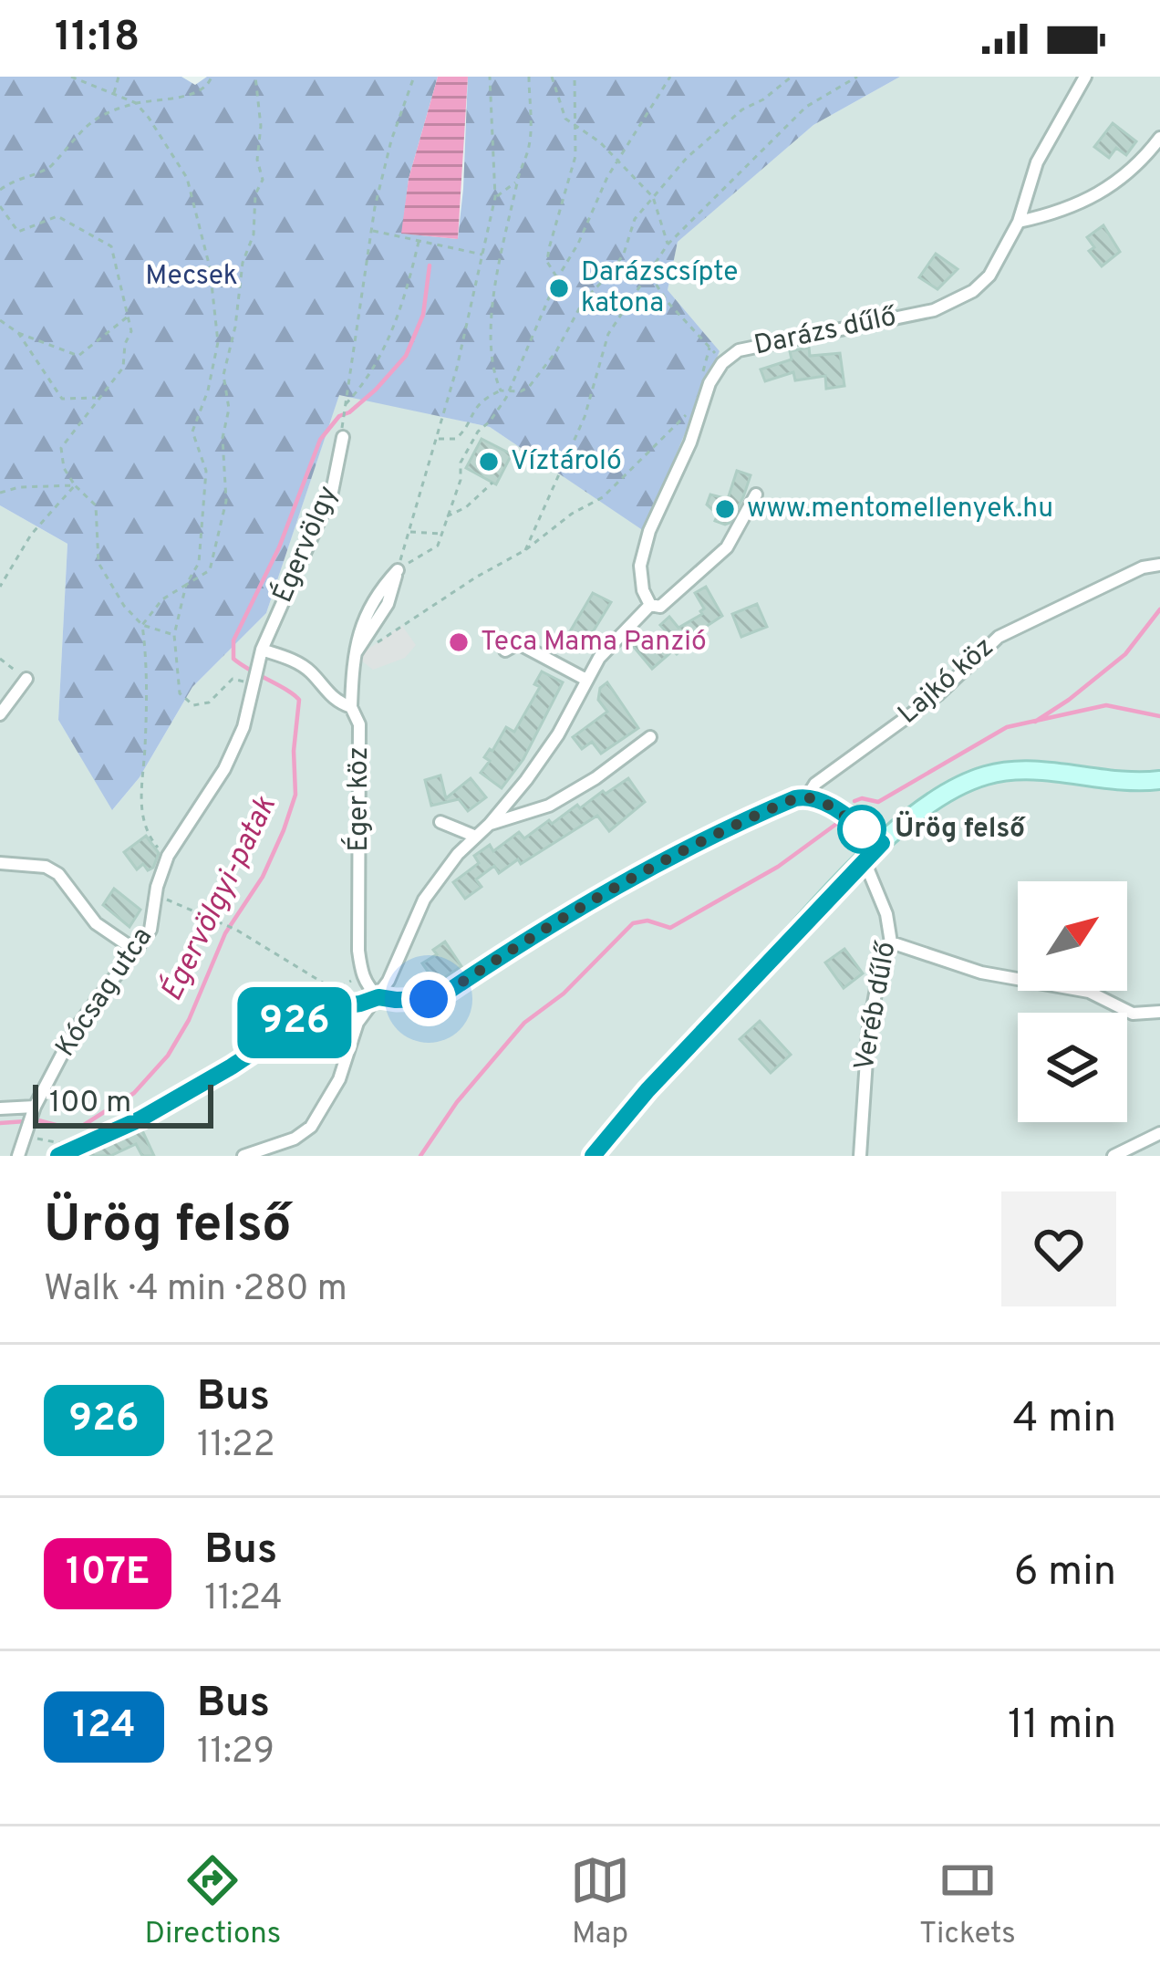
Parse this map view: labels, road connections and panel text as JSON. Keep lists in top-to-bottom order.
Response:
{
  "streets": {
    "street": [
      "Darázs dűlő",
      "Égervölgy",
      "Lajkó köz",
      "Éger köz",
      "Kócsag utca",
      "Veréb dűlő"
    ]
  },
  "crossings": [
    ["Égervölgy", "Éger köz"],
    ["Égervölgy", "Kócsag utca"],
    ["Éger köz", "Kócsag utca"]
  ],
  "water": ["Égervölgyi-patak"],
  "parks": ["Mecsek"],
  "places": [
    "Darázscsípte katona",
    "Víztároló",
    "www.mentomellenyek.hu",
    "Teca Mama Panzió",
    "Ürög felső"
  ],
  "lines": ["bus line 926"],
  "scale_bar": "100 m",
  "north": "top right",
  "page": {
    "status": "11:18",
    "on_map": "926",
    "scale": "100 m",
    "heading": ["Ürög felső", "Walk · 4 min · 280 m"],
    "list": [
      {
        "mark": "926",
        "name": "Bus",
        "note": "11:22",
        "value": "4 min"
      },
      {
        "mark": "107E",
        "name": "Bus",
        "note": "11:24",
        "value": "6 min"
      },
      {
        "mark": "124",
        "name": "Bus",
        "note": "11:29",
        "value": "11 min"
      }
    ],
    "tabs": ["Directions", "Map", "Tickets"]
  }
}
